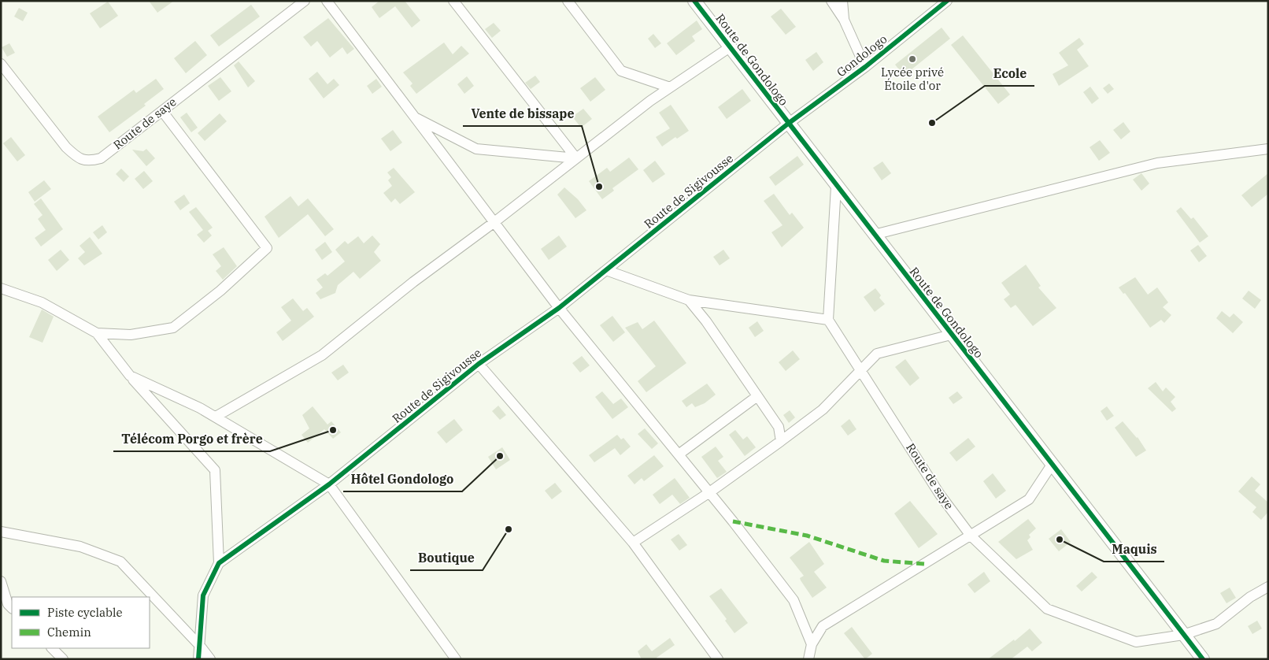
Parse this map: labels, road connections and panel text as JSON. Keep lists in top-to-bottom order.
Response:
{
  "streets": {
    "street": [
      "Gondologo",
      "Route de Gondologo",
      "Route de saye",
      "Route de Sigivousse"
    ]
  },
  "crossings": [
    ["Gondologo", "Route de Gondologo"],
    ["Gondologo", "Route de Sigivousse"],
    ["Route de Gondologo", "Route de saye"],
    ["Route de Gondologo", "Route de Sigivousse"]
  ],
  "places": [
    "Lycée privé Étoile d'or",
    "Ecole",
    "Vente de bissape",
    "Télécom Porgo et frère",
    "Hôtel Gondologo",
    "Boutique",
    "Maquis"
  ],
  "legend": ["Piste cyclable", "Chemin"]
}
